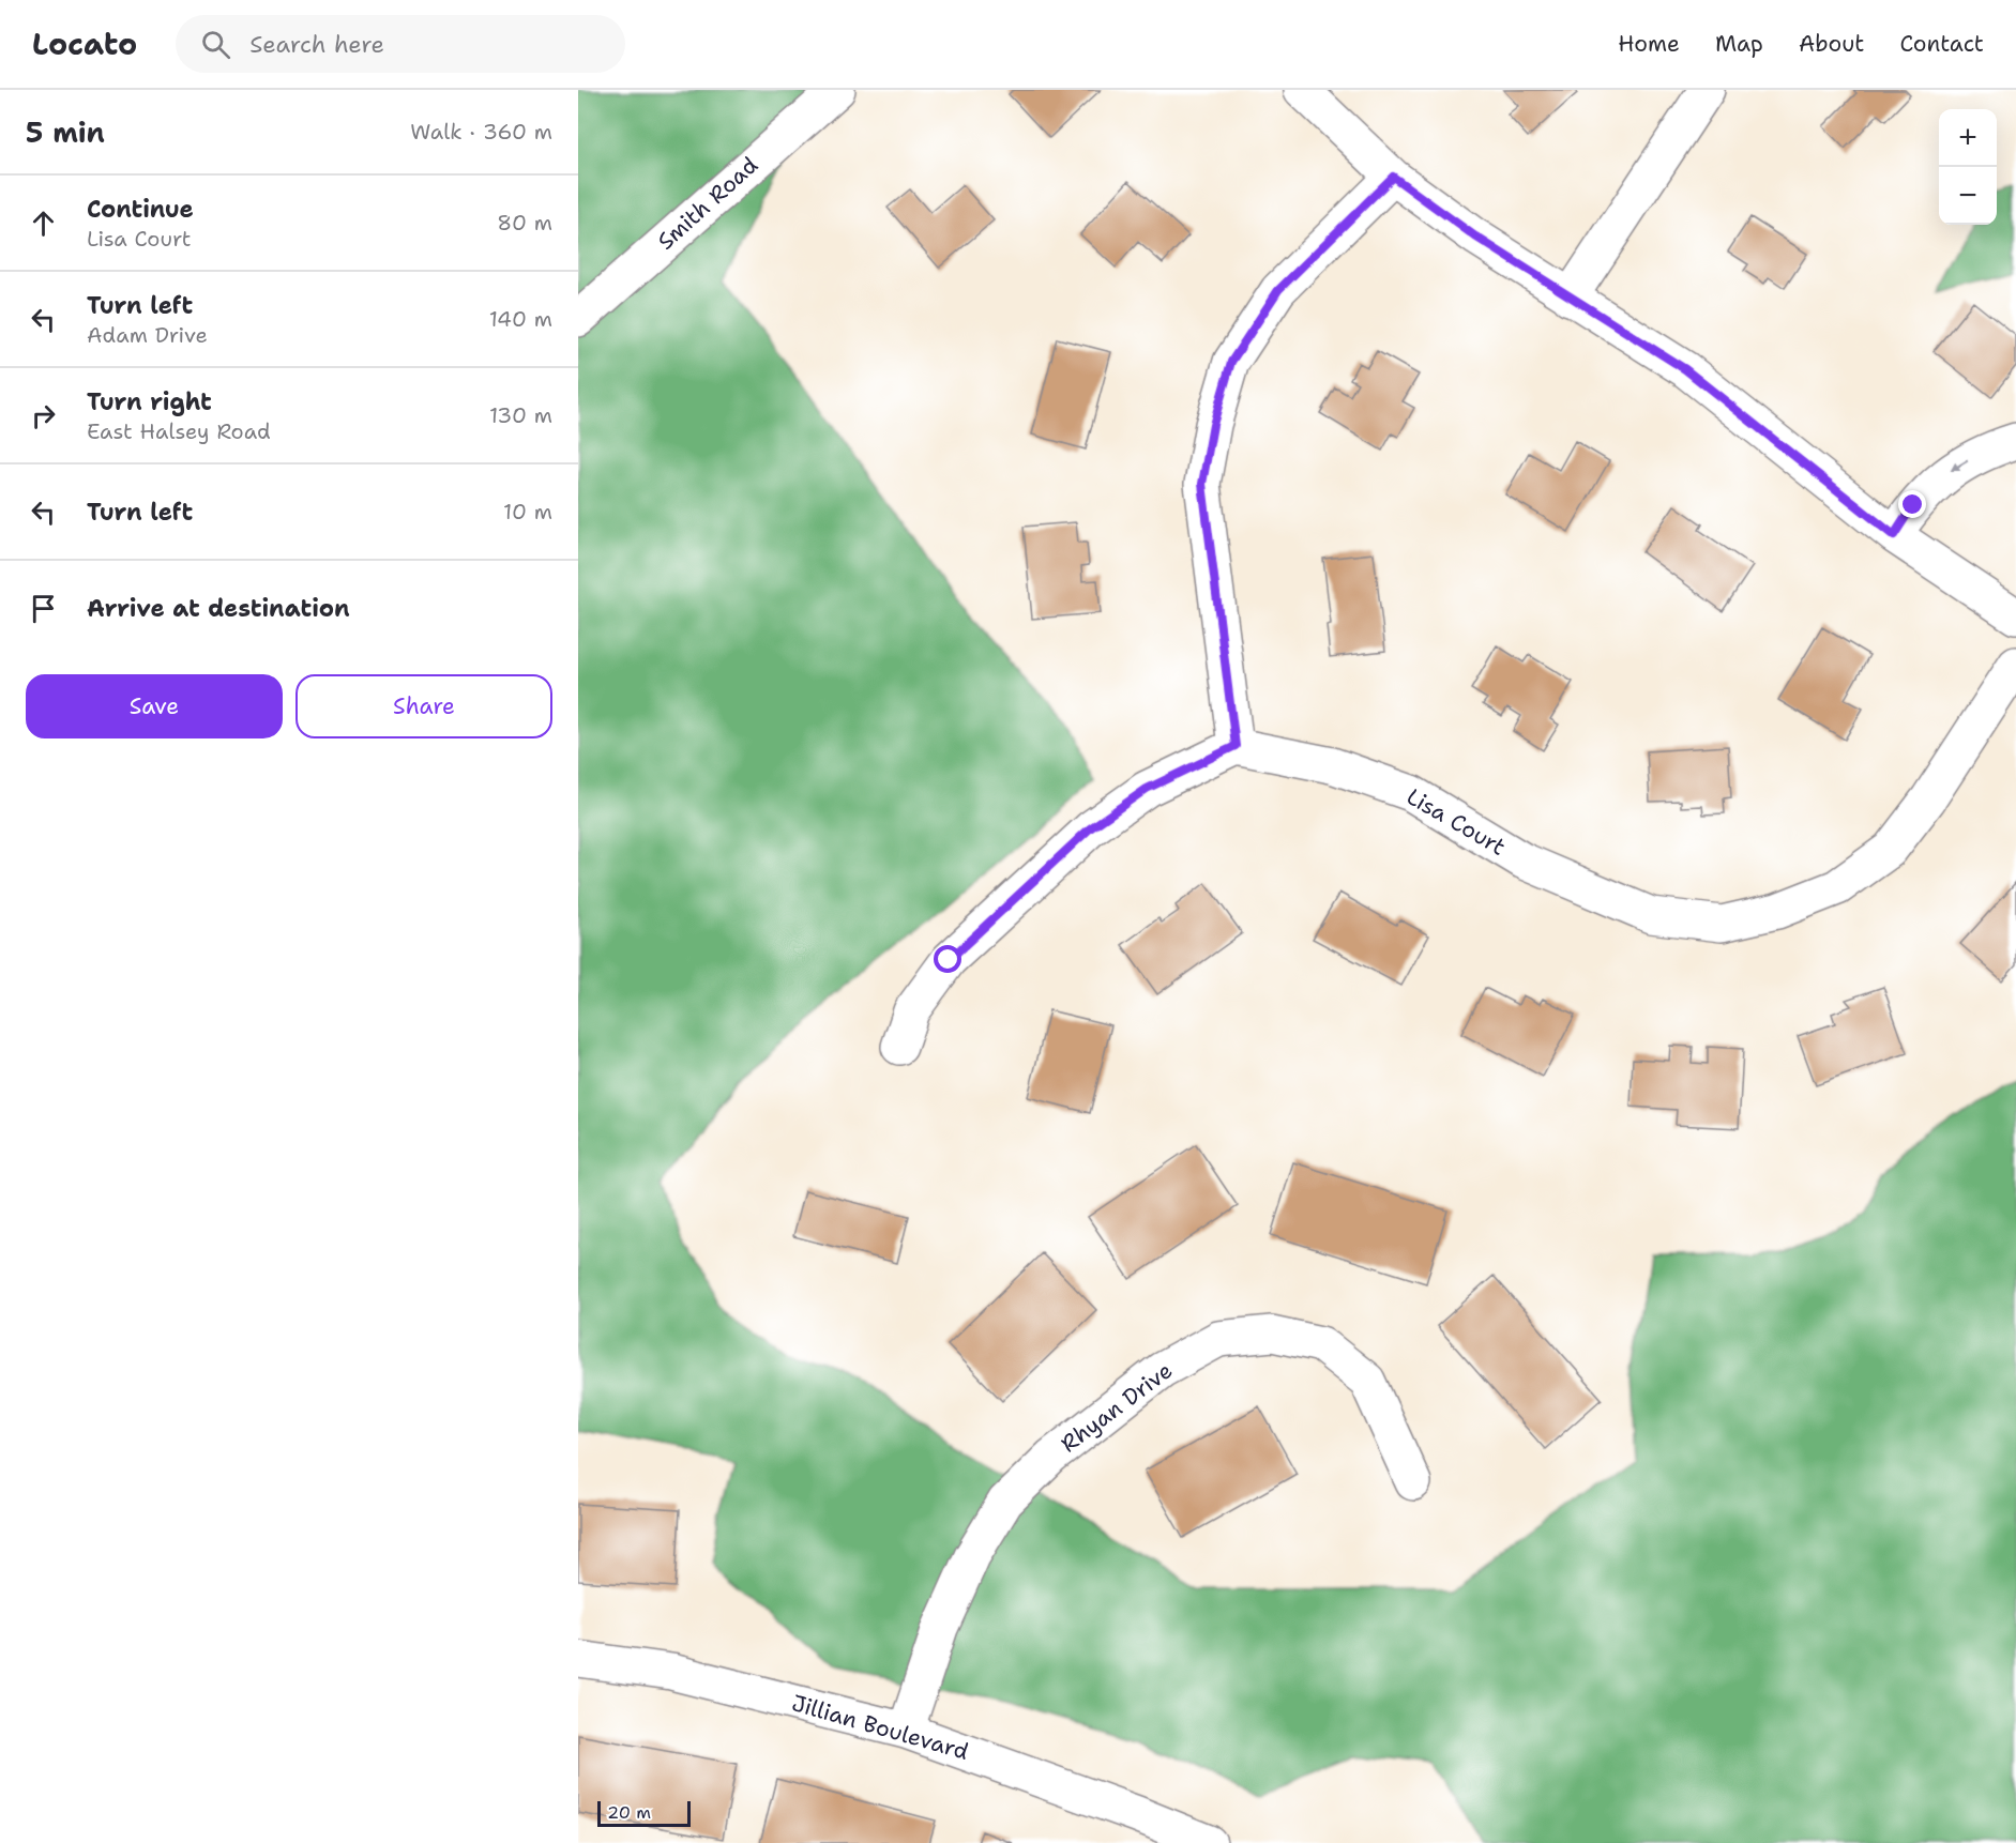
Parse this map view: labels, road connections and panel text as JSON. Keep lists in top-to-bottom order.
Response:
{
  "streets": {
    "street": [
      "Smith Road",
      "Lisa Court",
      "Rhyan Drive",
      "Jillian Boulevard"
    ]
  },
  "crossings": [
    ["Rhyan Drive", "Jillian Boulevard"]
  ],
  "scale_bar": "20 m",
  "page": {
    "header": "Locato",
    "search": "Search here",
    "nav": [
      "Home",
      "Map",
      "About",
      "Contact"
    ],
    "heading": ["5 min", "Walk · 360 m"],
    "map_buttons": ["+", "−"],
    "list": [
      ["Continue", "Lisa Court", "80 m"],
      ["Turn left", "Adam Drive", "140 m"],
      ["Turn right", "East Halsey Road", "130 m"],
      ["Turn left", "10 m"],
      "Arrive at destination"
    ],
    "buttons": ["Save", "Share"],
    "scale": "20 m"
  }
}
